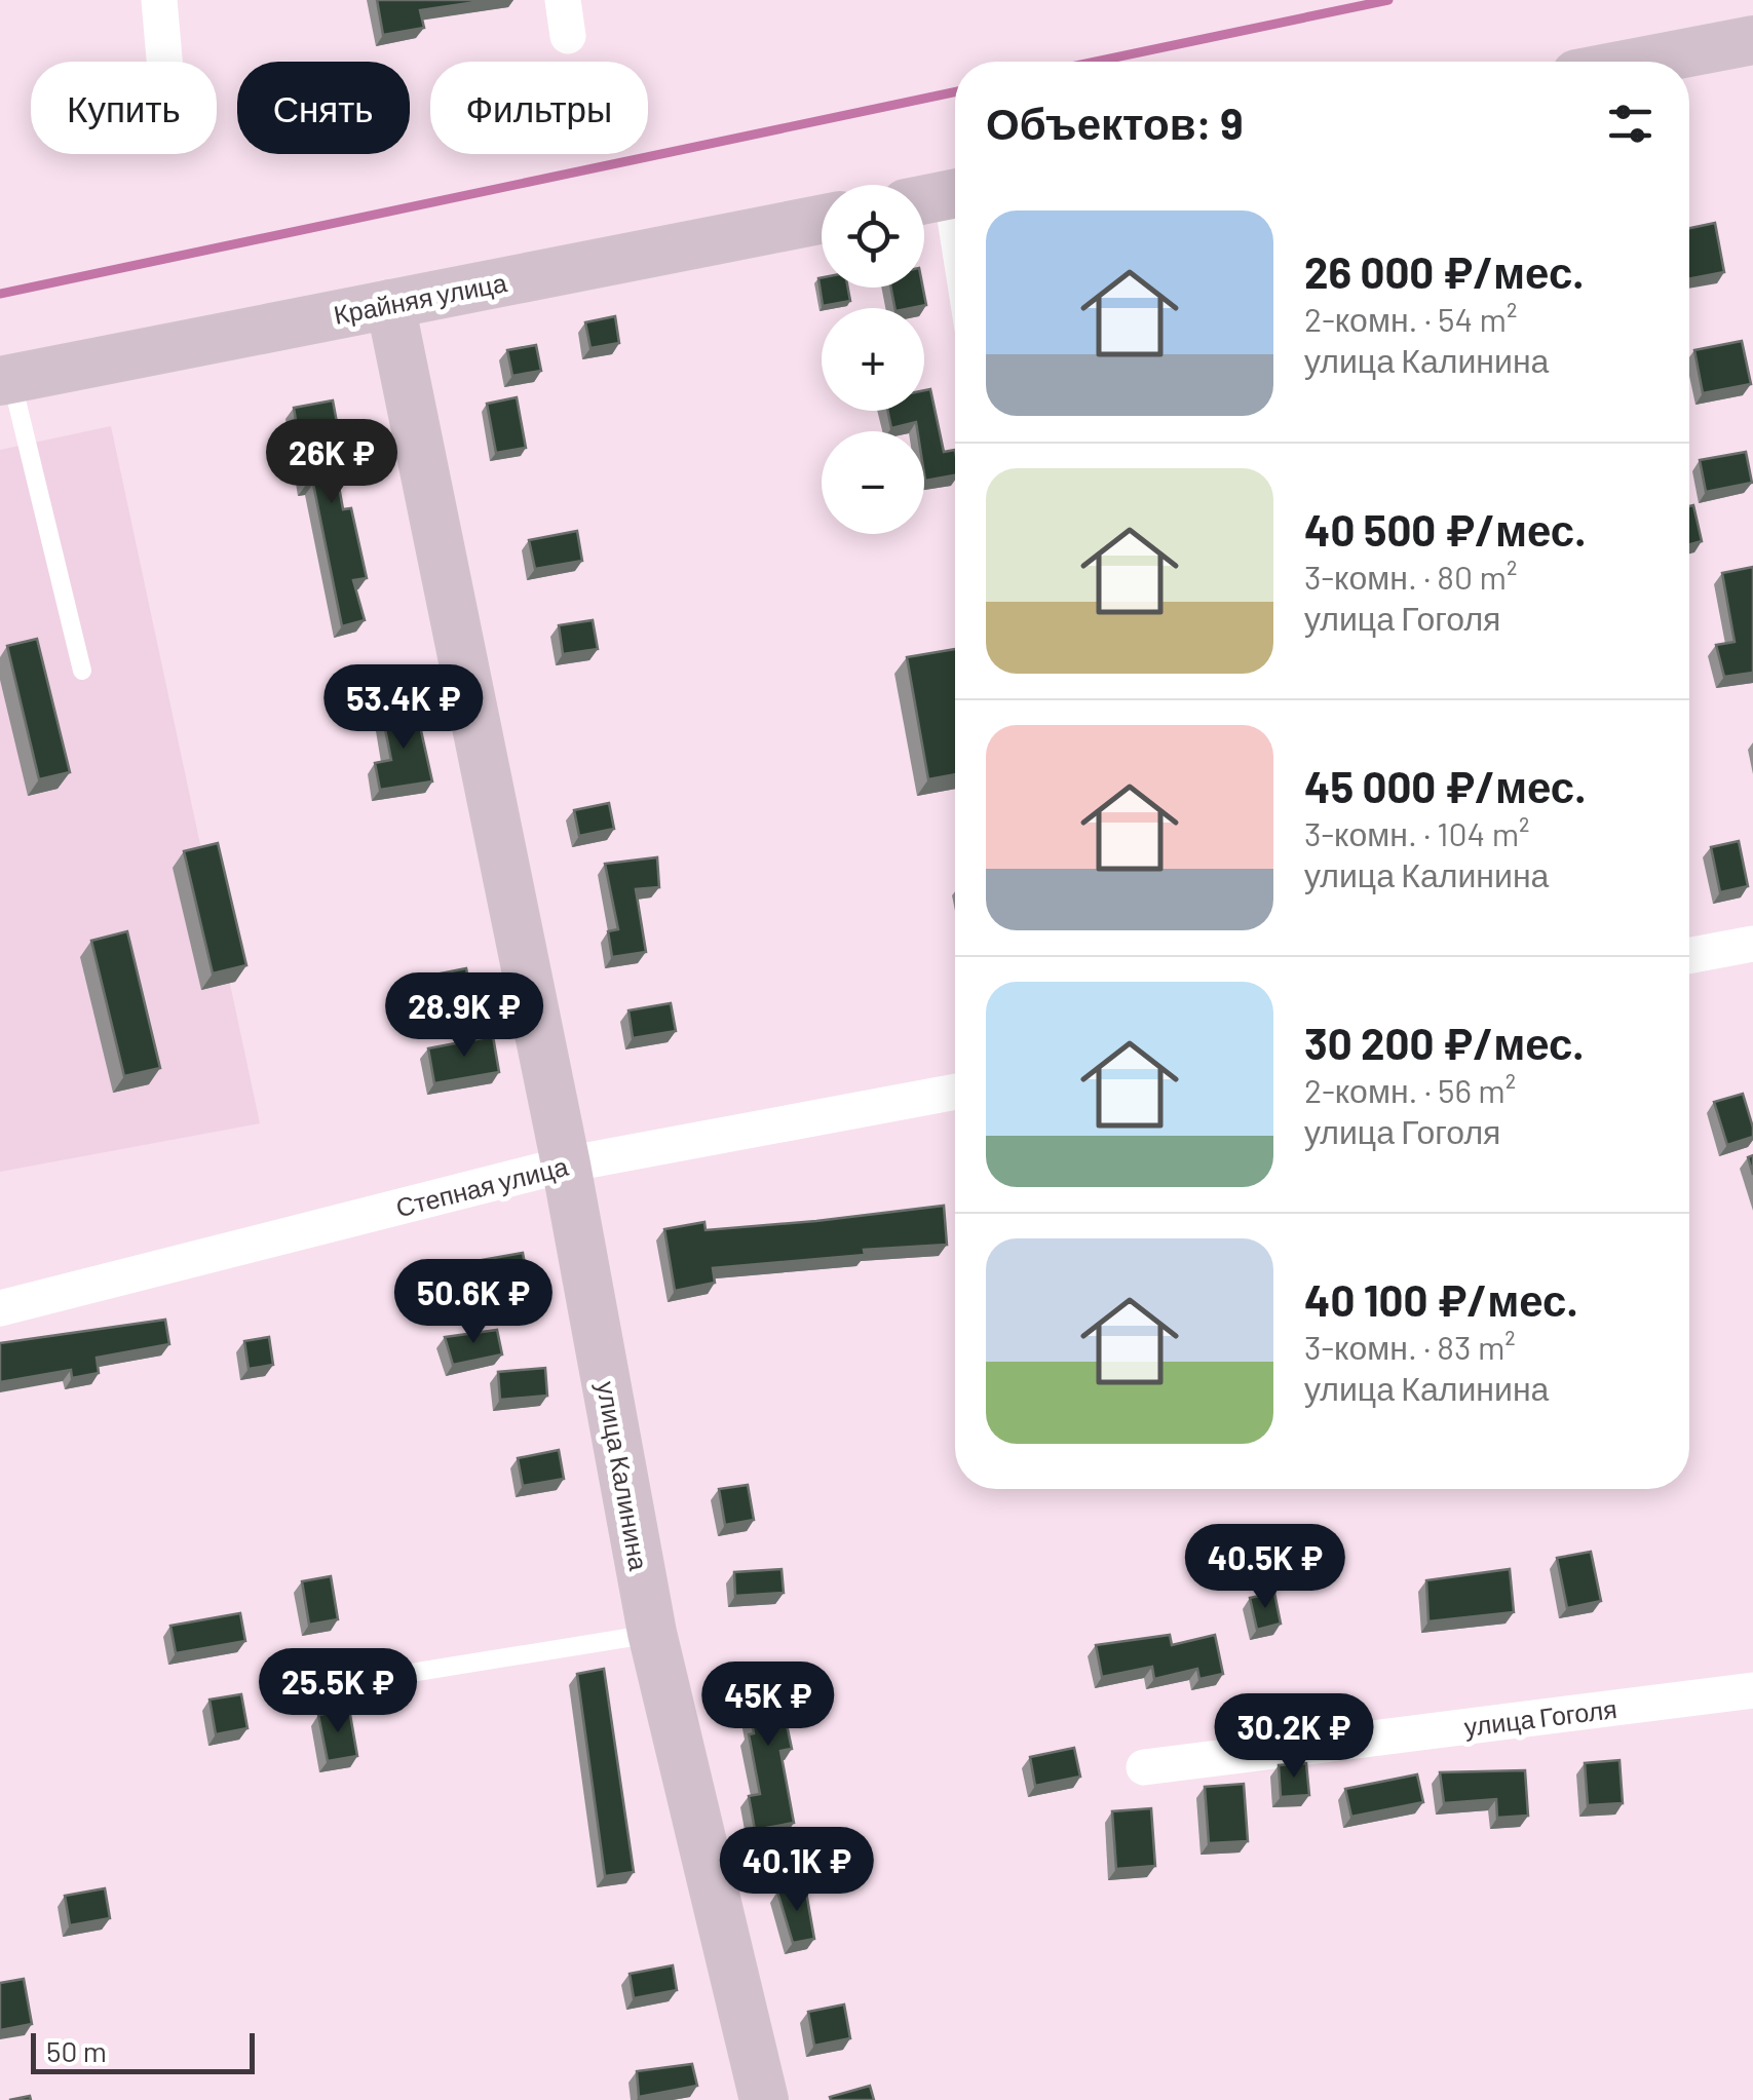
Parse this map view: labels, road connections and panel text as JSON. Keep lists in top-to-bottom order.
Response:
{
  "streets": {
    "street": [
      "Крайняя улица",
      "Степная улица",
      "улица Калинина",
      "улица Гоголя"
    ]
  },
  "crossings": [
    ["Крайняя улица", "улица Калинина"],
    ["Степная улица", "улица Калинина"]
  ],
  "scale_bar": "50 m",
  "page": {
    "chip": ["Купить", "Снять", "Фильтры"],
    "heading": "Объектов: 9",
    "map_buttons": ["+", "−"],
    "list": [
      {
        "name": "26 000 ₽/мес.",
        "note": "2-комн. · 54 m² · улица Калинина"
      },
      {
        "name": "40 500 ₽/мес.",
        "note": "3-комн. · 80 m² · улица Гоголя"
      },
      {
        "name": "45 000 ₽/мес.",
        "note": "3-комн. · 104 m² · улица Калинина"
      },
      {
        "name": "30 200 ₽/мес.",
        "note": "2-комн. · 56 m² · улица Гоголя"
      },
      {
        "name": "40 100 ₽/мес.",
        "note": "3-комн. · 83 m² · улица Калинина"
      }
    ],
    "price": [
      "26K ₽",
      "53.4K ₽",
      "28.9K ₽",
      "50.6K ₽",
      "40.5K ₽",
      "25.5K ₽",
      "45K ₽",
      "30.2K ₽",
      "40.1K ₽"
    ],
    "scale": "50 m"
  }
}
